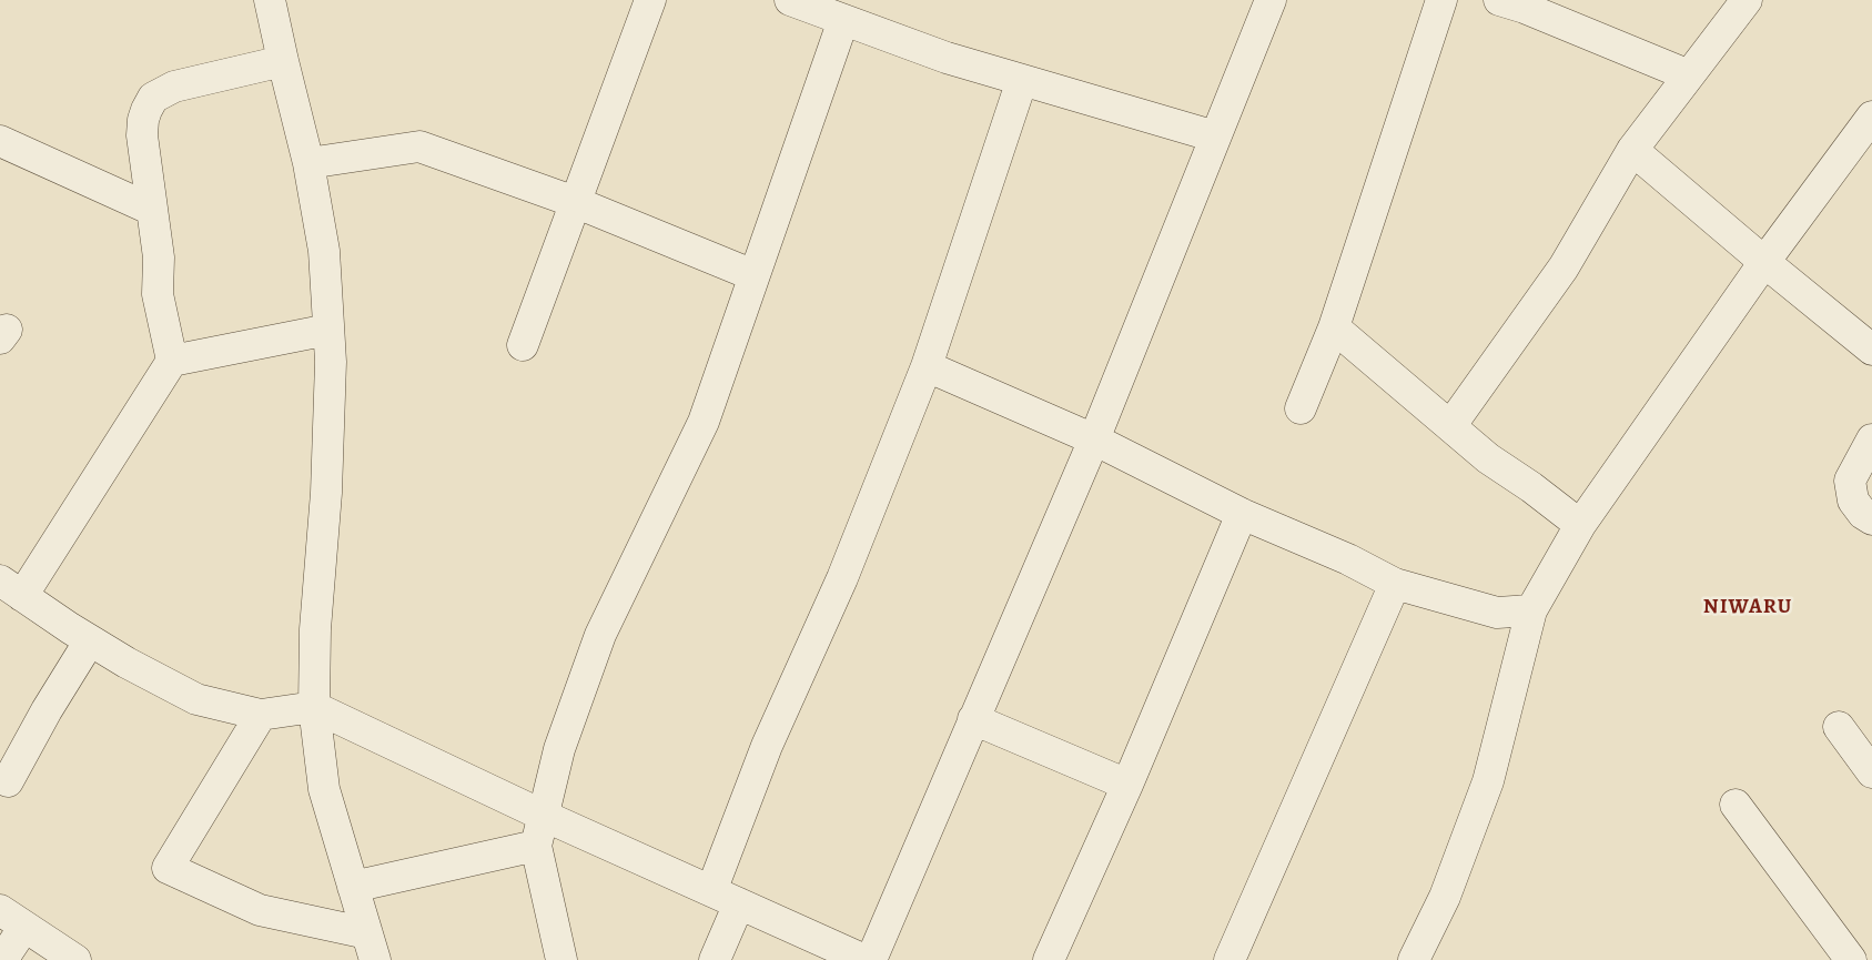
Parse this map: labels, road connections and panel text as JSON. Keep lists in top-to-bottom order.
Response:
{
  "districts": ["NIWARU"]
}
